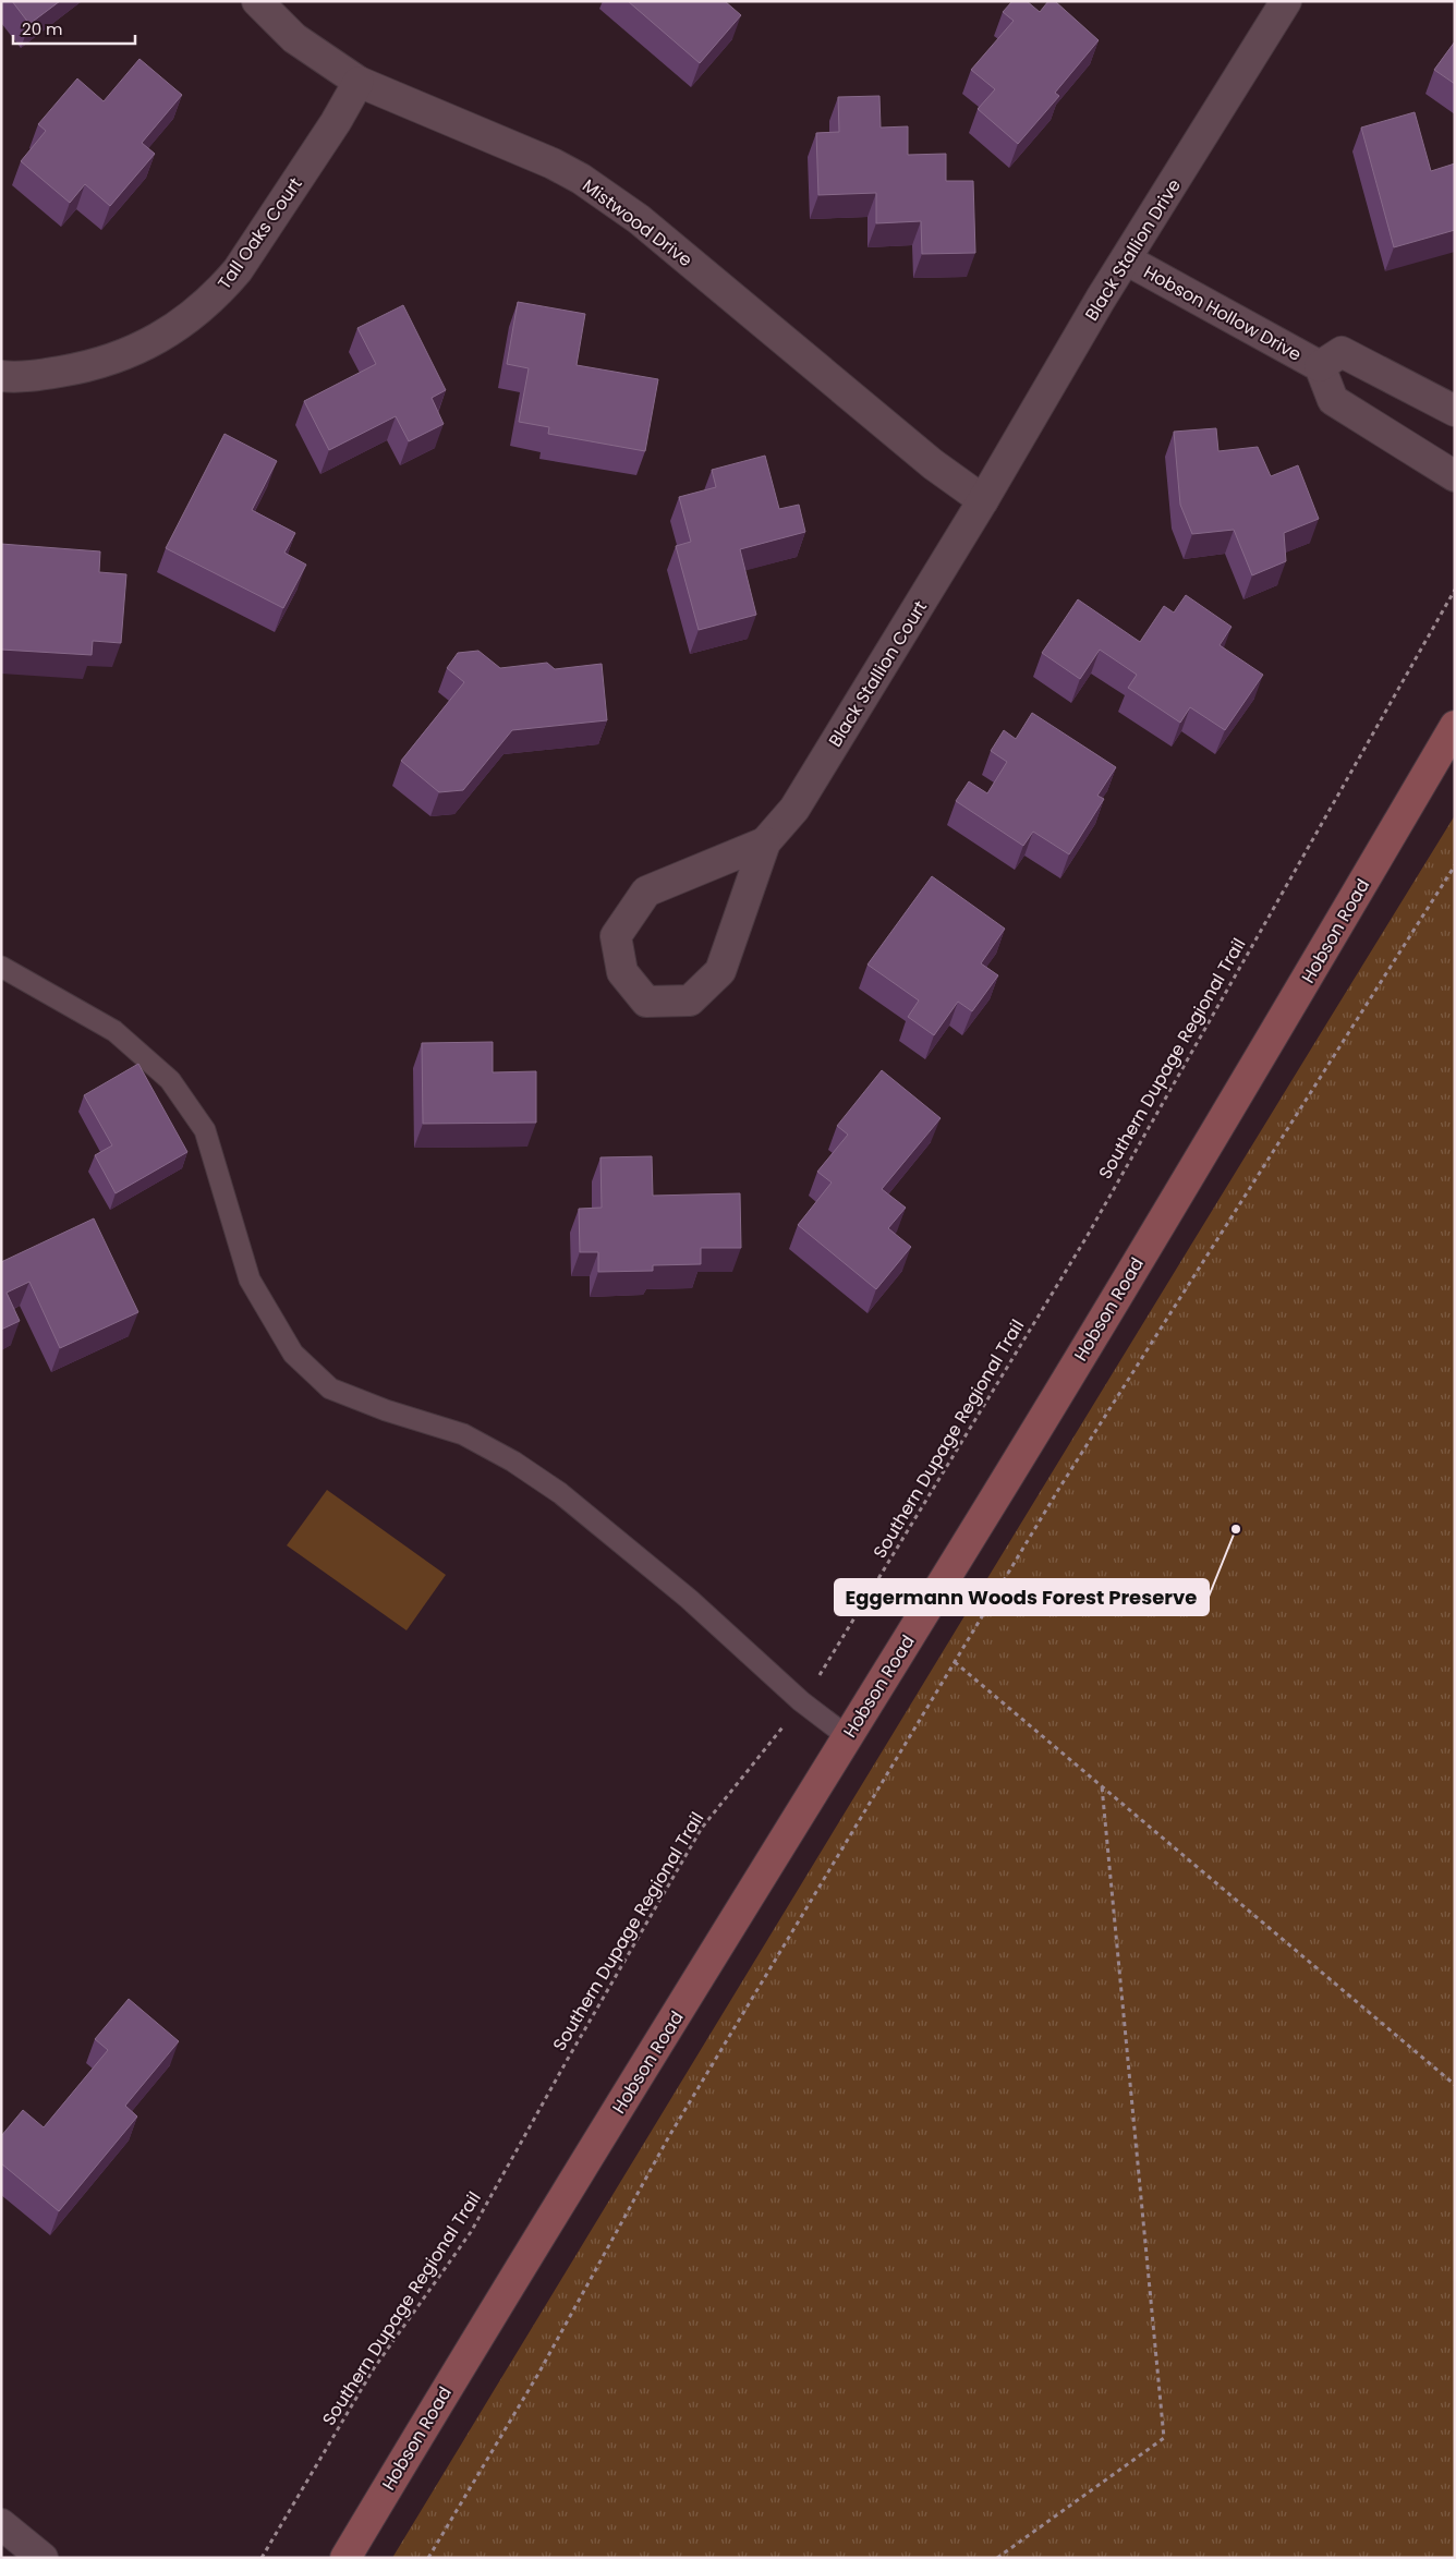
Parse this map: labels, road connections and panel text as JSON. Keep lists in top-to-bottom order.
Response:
{
  "streets": {
    "main road": ["Hobson Road"],
    "street": [
      "Mistwood Drive",
      "Tall Oaks Court",
      "Black Stallion Drive",
      "Hobson Hollow Drive",
      "Black Stallion Court"
    ],
    "path": ["Southern Dupage Regional Trail"]
  },
  "crossings": [
    ["Mistwood Drive", "Tall Oaks Court"],
    ["Mistwood Drive", "Black Stallion Drive"],
    ["Mistwood Drive", "Black Stallion Court"],
    ["Black Stallion Drive", "Hobson Hollow Drive"],
    ["Black Stallion Drive", "Black Stallion Court"]
  ],
  "places": ["Eggermann Woods Forest Preserve"],
  "scale_bar": "20 m"
}
